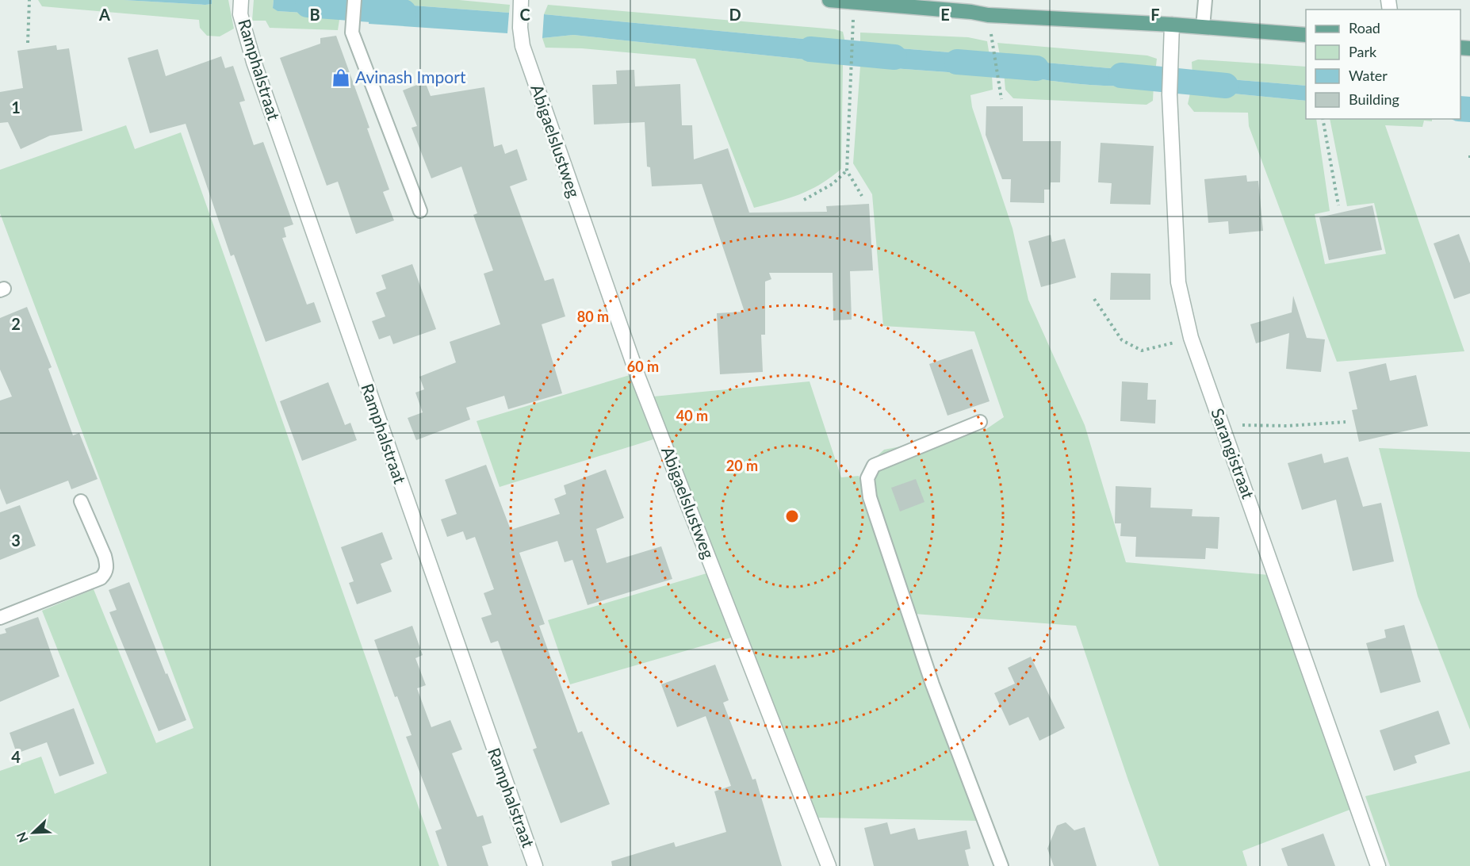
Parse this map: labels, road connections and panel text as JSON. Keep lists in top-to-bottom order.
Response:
{
  "streets": {
    "street": ["Ramphalstraat", "Abigaelslustweg", "Sarangistraat"]
  },
  "places": {
    "shop": ["Avinash Import"]
  },
  "legend": [
    "Road",
    "Park",
    "Water",
    "Building"
  ],
  "north": "bottom left",
  "grid": {
    "columns": [
      "A",
      "B",
      "C",
      "D",
      "E",
      "F"
    ],
    "rows": [
      "1",
      "2",
      "3",
      "4"
    ]
  },
  "rings": [
    "80 m",
    "60 m",
    "40 m",
    "20 m"
  ]
}
